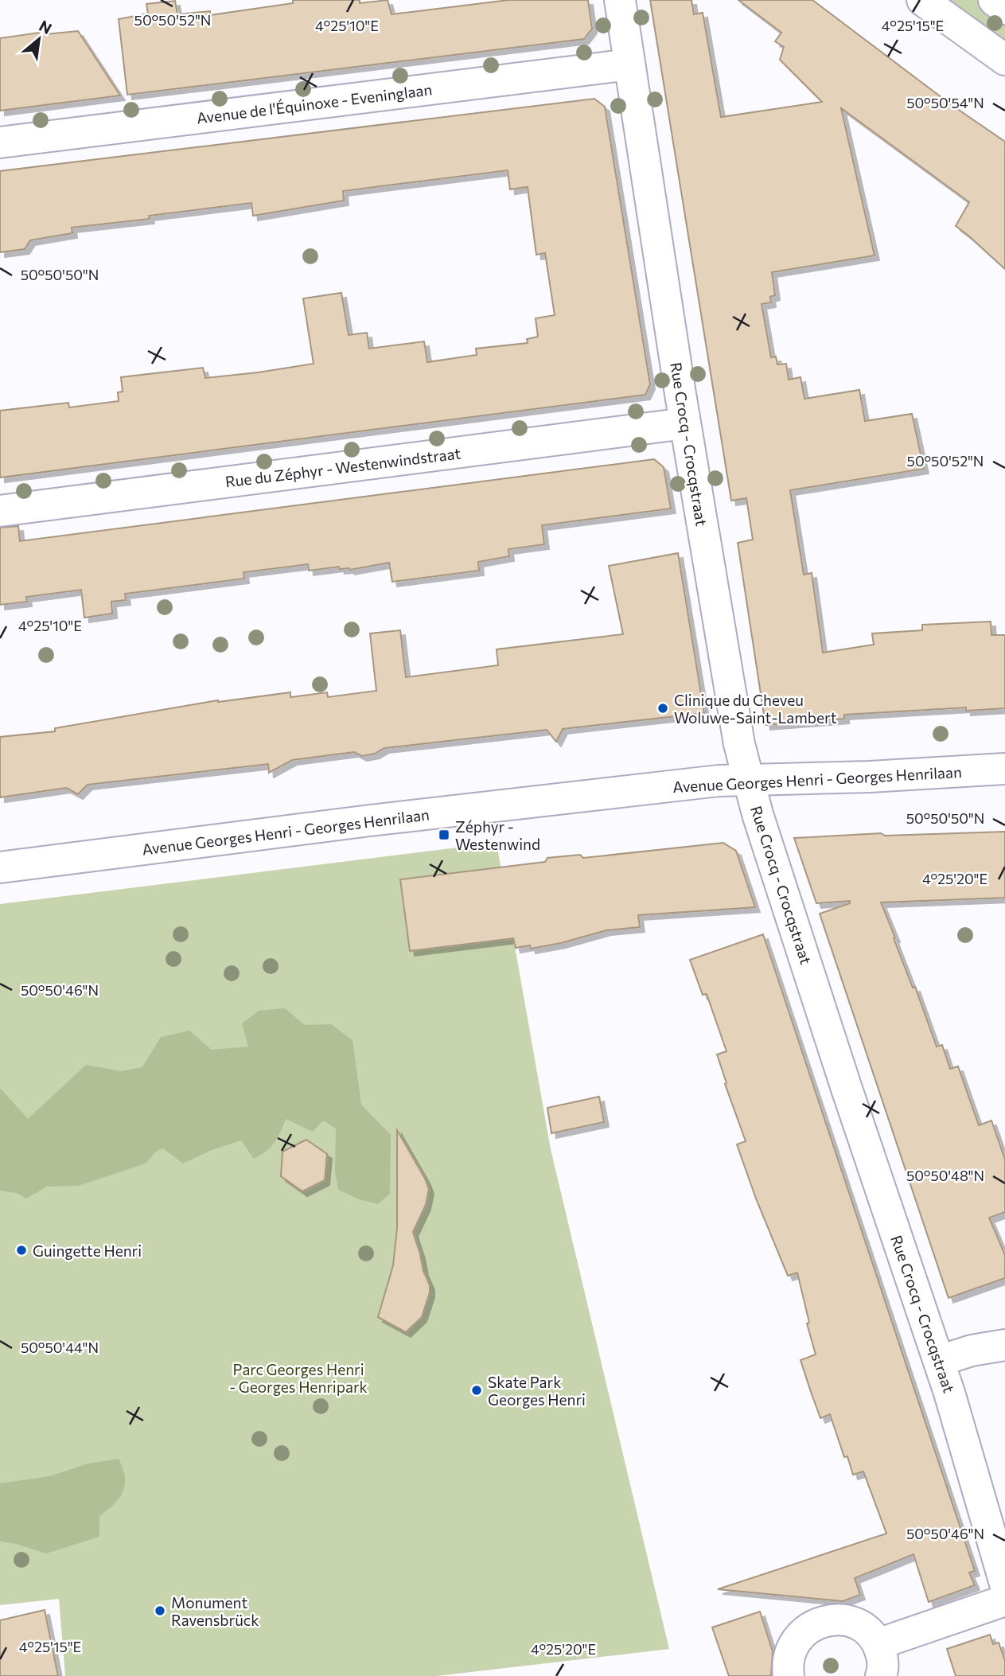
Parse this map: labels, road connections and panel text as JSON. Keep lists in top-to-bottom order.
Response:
{
  "streets": {
    "street": [
      "Avenue de l'Équinoxe - Eveninglaan",
      "Rue Crocq - Crocqstraat",
      "Rue du Zéphyr - Westenwindstraat",
      "Avenue Georges Henri - Georges Henrilaan"
    ]
  },
  "crossings": [
    ["Avenue de l'Équinoxe - Eveninglaan", "Rue Crocq - Crocqstraat"],
    ["Rue Crocq - Crocqstraat", "Rue du Zéphyr - Westenwindstraat"],
    ["Rue Crocq - Crocqstraat", "Avenue Georges Henri - Georges Henrilaan"]
  ],
  "parks": ["Parc Georges Henri - Georges Henripark"],
  "places": {
    "other": [
      "Clinique du Cheveu Woluwe-Saint-Lambert",
      "Guingette Henri",
      "Skate Park Georges Henri",
      "Monument Ravensbrück"
    ],
    "transit": ["Zéphyr - Westenwind"]
  },
  "north": "top right",
  "coordinates": [
    "50°50'52\"N",
    "4°25'10\"E",
    "4°25'15\"E",
    "50°50'54\"N",
    "50°50'50\"N",
    "4°25'20\"E",
    "50°50'46\"N",
    "50°50'48\"N",
    "50°50'44\"N"
  ]
}
